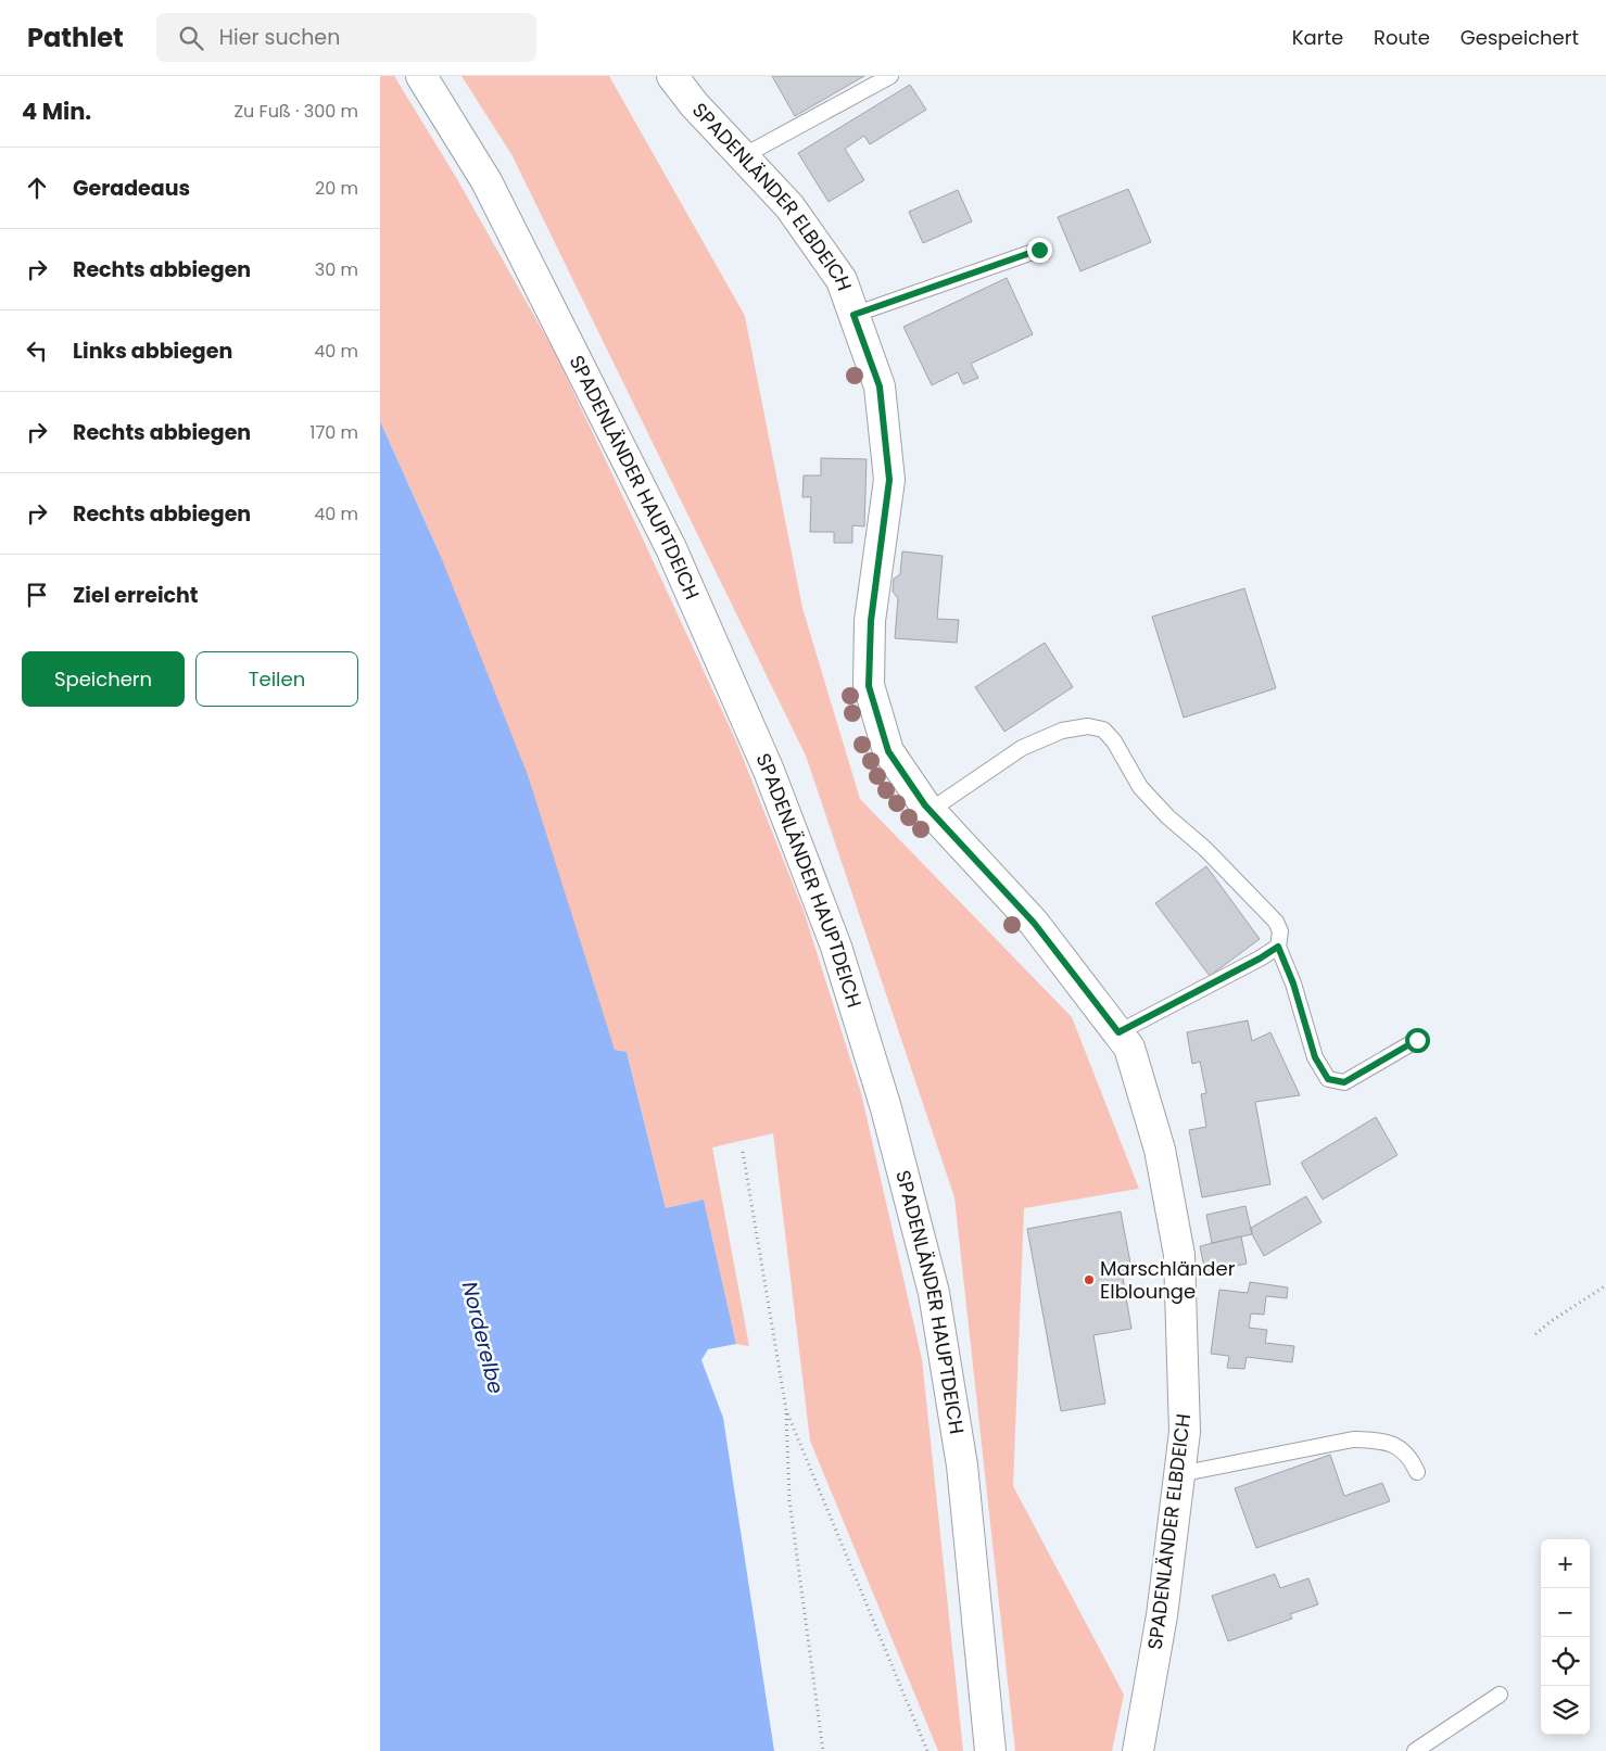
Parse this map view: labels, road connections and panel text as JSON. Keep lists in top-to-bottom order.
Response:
{
  "streets": {
    "street": ["SPADENLÄNDER ELBDEICH", "SPADENLÄNDER HAUPTDEICH"]
  },
  "water": ["Norderelbe"],
  "places": ["Marschländer Elblounge"],
  "page": {
    "header": "Pathlet",
    "search": "Hier suchen",
    "nav": ["Karte", "Route", "Gespeichert"],
    "heading": ["4 Min.", "Zu Fuß · 300 m"],
    "list": [
      ["Geradeaus", "20 m"],
      ["Rechts abbiegen", "30 m"],
      ["Links abbiegen", "40 m"],
      ["Rechts abbiegen", "170 m"],
      ["Rechts abbiegen", "40 m"],
      "Ziel erreicht"
    ],
    "buttons": ["Speichern", "Teilen"],
    "map_buttons": ["+", "−"]
  }
}
